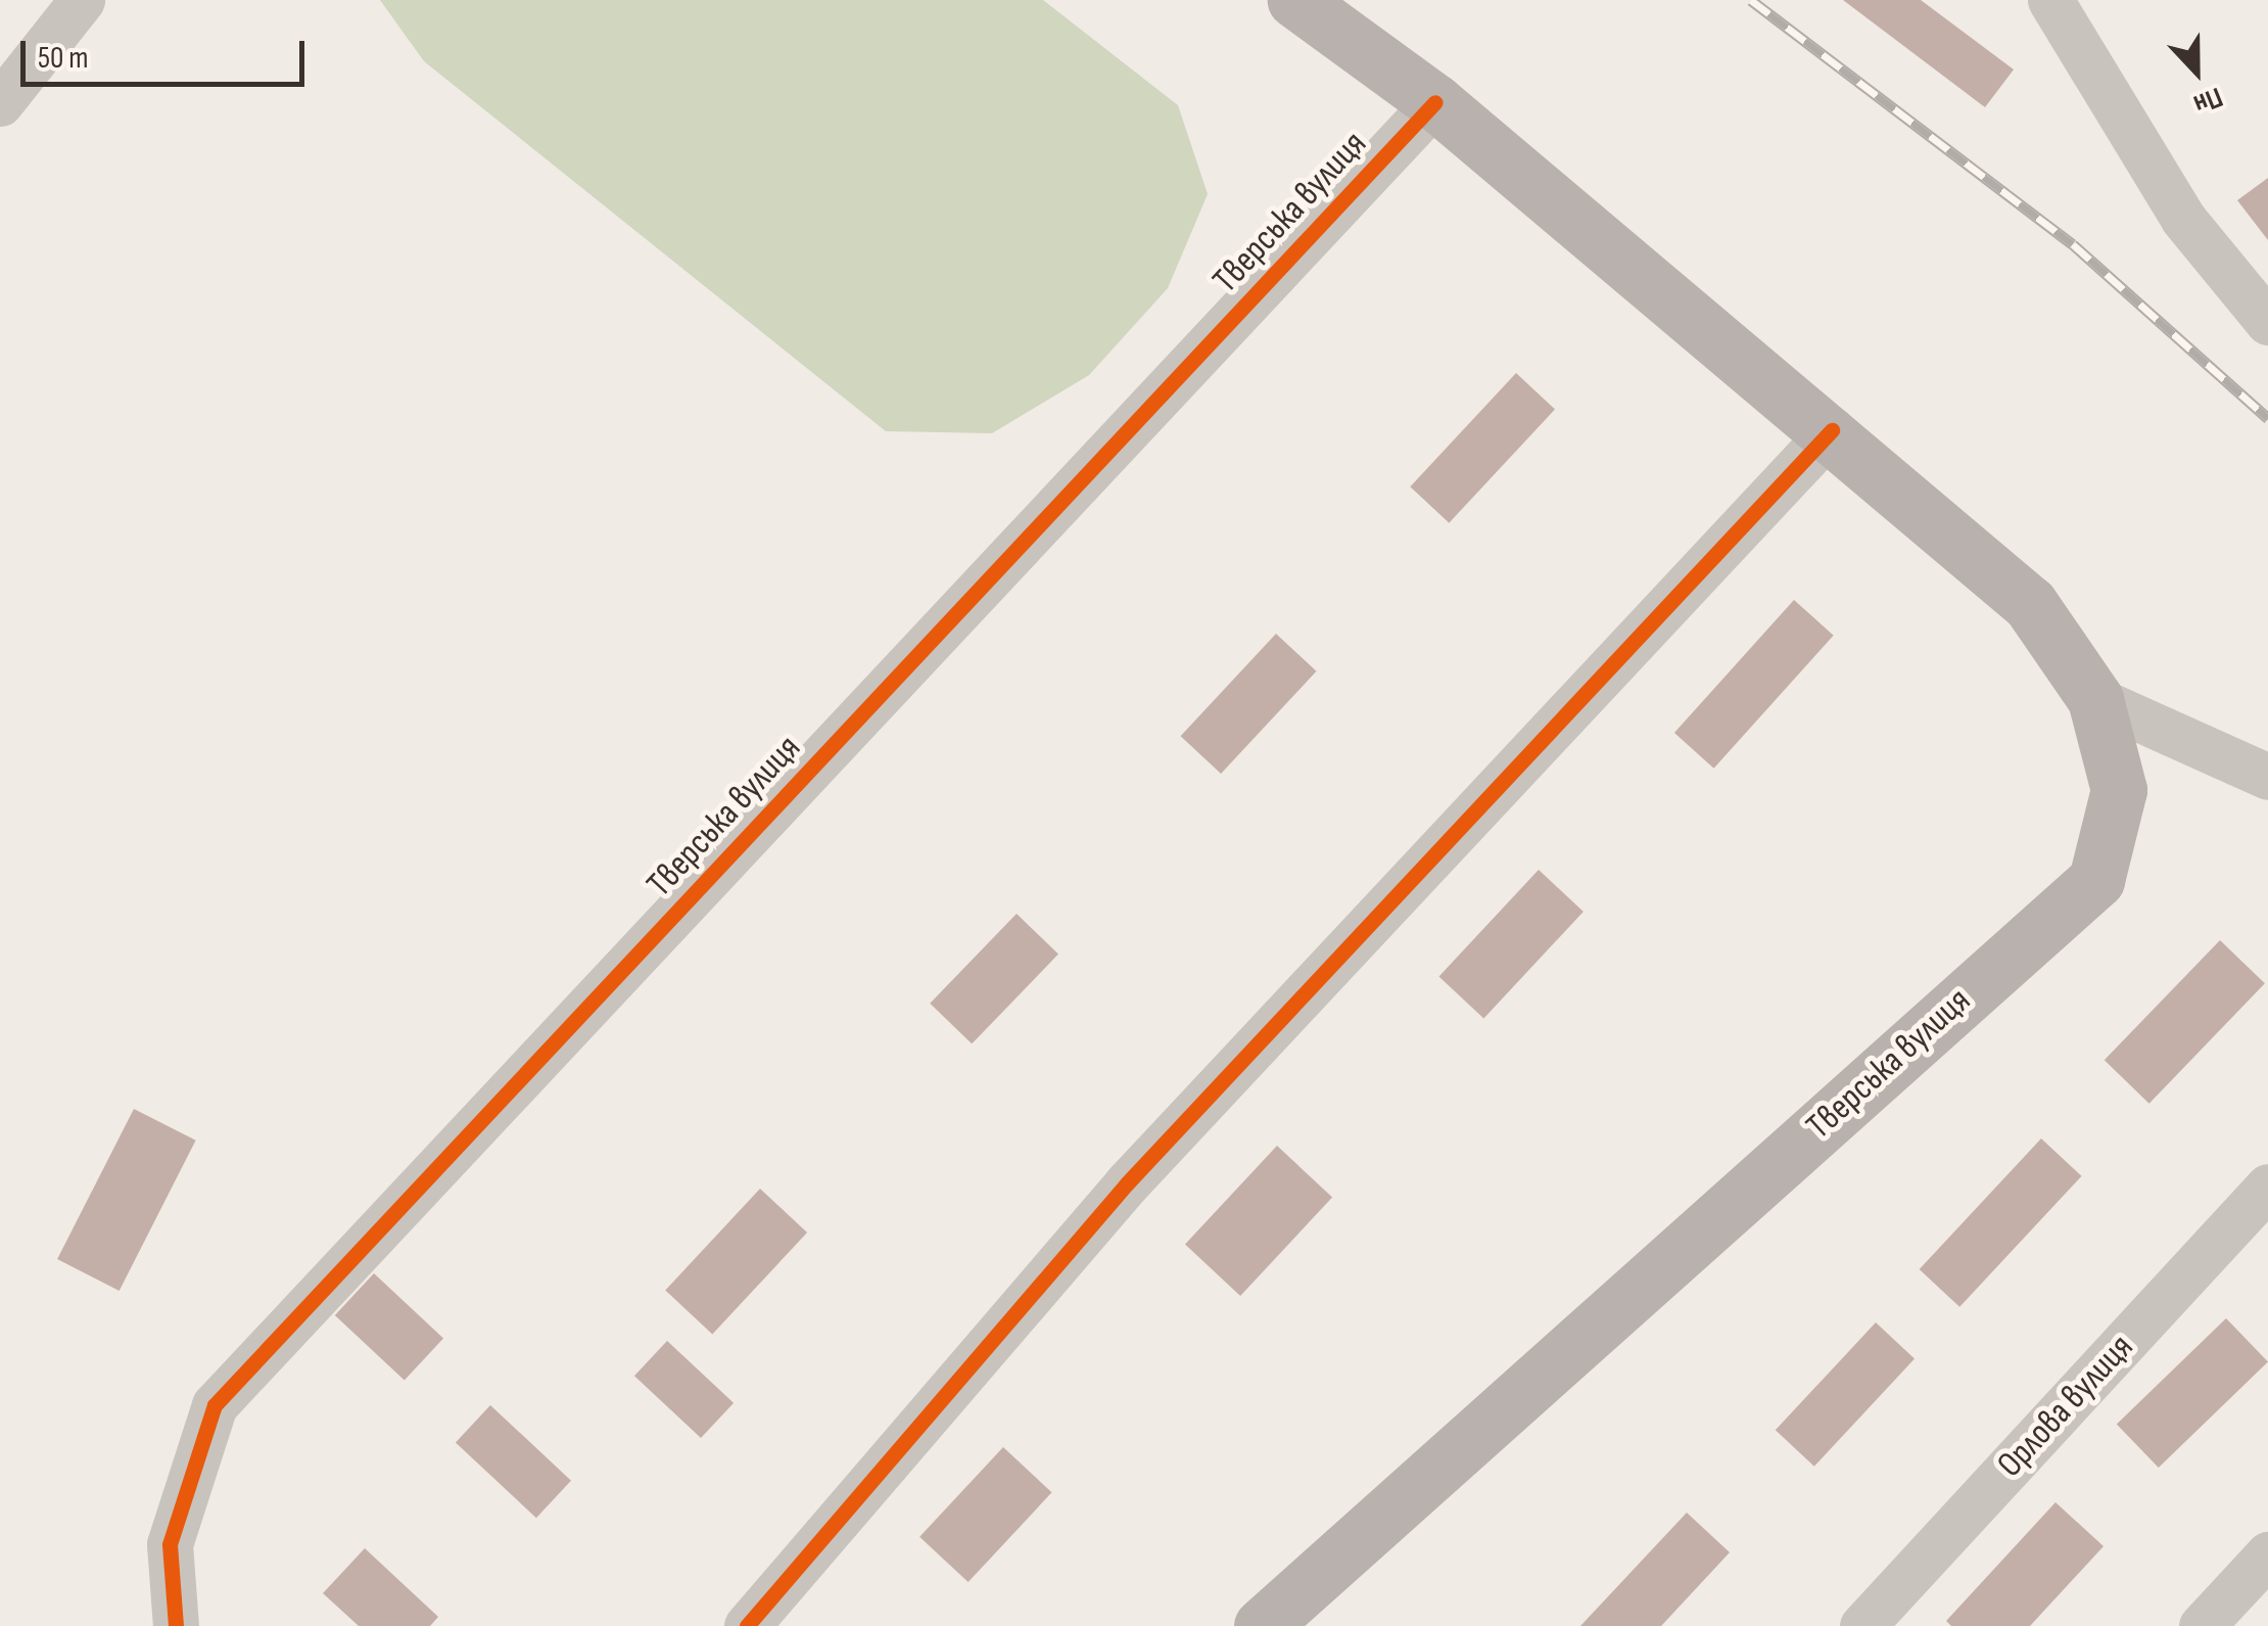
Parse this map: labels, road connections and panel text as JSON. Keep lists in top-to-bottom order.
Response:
{
  "streets": {
    "main road": ["Тверська вулиця"],
    "street": ["Орлова вулиця"]
  },
  "scale_bar": "50 m",
  "north": "bottom"
}
